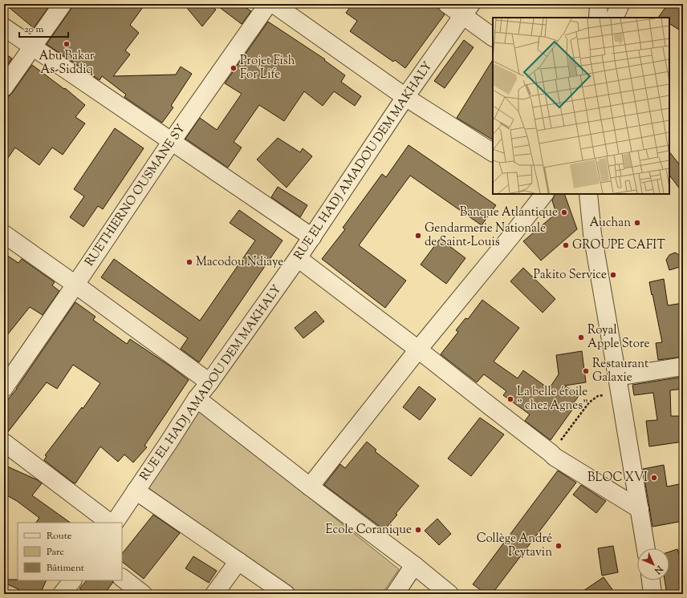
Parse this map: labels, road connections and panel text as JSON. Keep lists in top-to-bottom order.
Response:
{
  "streets": {
    "street": ["RUE EL HADJ AMADOU DEM MAKHALY", "RUETHIERNO OUSMANE SY"]
  },
  "places": [
    "Abu Bakar As-Siddiq",
    "Projet Fish For Life",
    "Banque Atlantique",
    "Auchan",
    "Gendarmerie Nationale de Saint-Louis",
    "GROUPE CAFIT",
    "Macodou Ndiaye",
    "Pakito Service",
    "Royal Apple Store",
    "Restaurant Galaxie",
    "La belle étoile \" chez Agnes\"",
    "BLOC XVI",
    "Ecole Coranique",
    "Collège André Peytavin"
  ],
  "legend": ["Route", "Parc", "Bâtiment"],
  "scale_bar": "20 m",
  "north": "bottom right"
}
